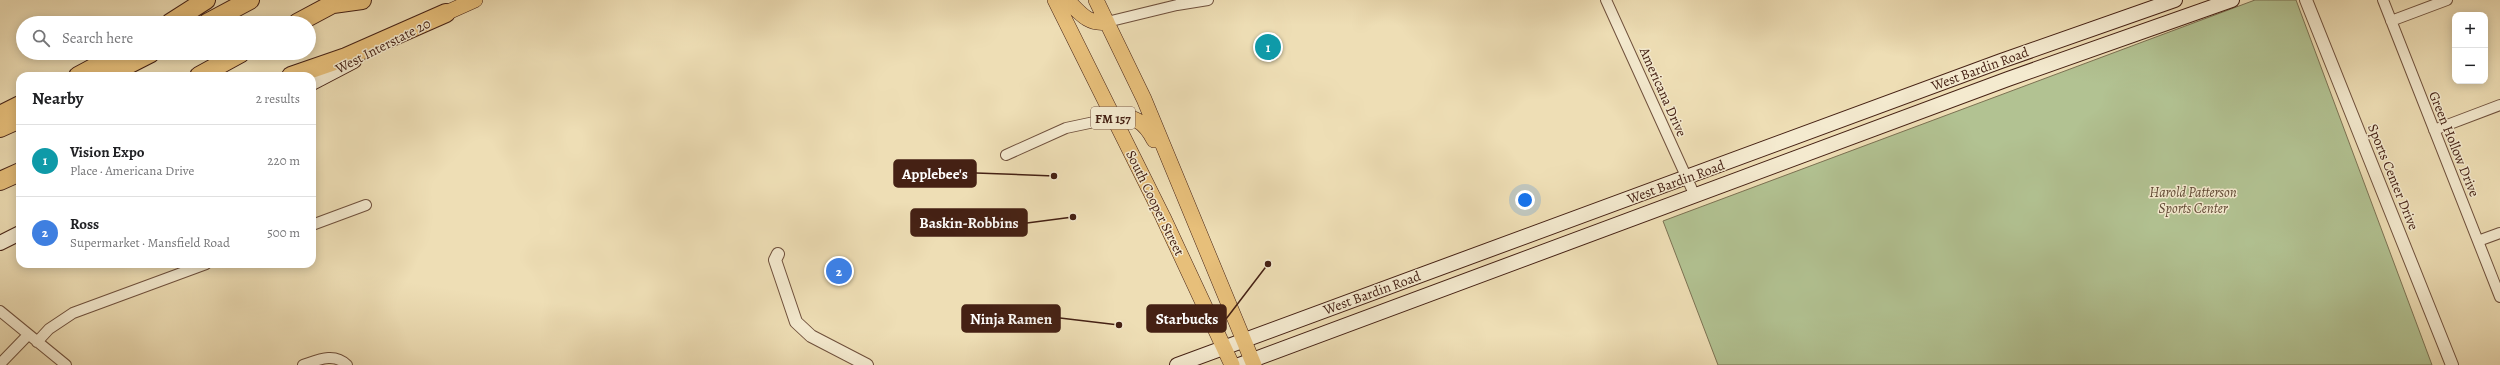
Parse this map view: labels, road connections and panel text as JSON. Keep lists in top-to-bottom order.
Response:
{
  "streets": {
    "main road": [
      "West Interstate 20",
      "West Bardin Road",
      "FM 157",
      "South Cooper Street"
    ],
    "street": ["Americana Drive", "Green Hollow Drive", "Sports Center Drive"]
  },
  "crossings": [
    ["West Bardin Road", "Americana Drive"],
    ["West Bardin Road", "South Cooper Street"]
  ],
  "parks": ["Harold Patterson Sports Center"],
  "places": [
    "Applebee's",
    "Baskin-Robbins",
    "Starbucks",
    "Ninja Ramen"
  ],
  "page": {
    "map_buttons": ["+", "−"],
    "search": "Search here",
    "pins": ["1", "2"],
    "heading": ["Nearby", "2 results"],
    "list": [
      {
        "mark": "1",
        "name": "Vision Expo",
        "note": "Place · Americana Drive",
        "value": "220 m"
      },
      {
        "mark": "2",
        "name": "Ross",
        "note": "Supermarket · Mansfield Road",
        "value": "500 m"
      }
    ]
  }
}
